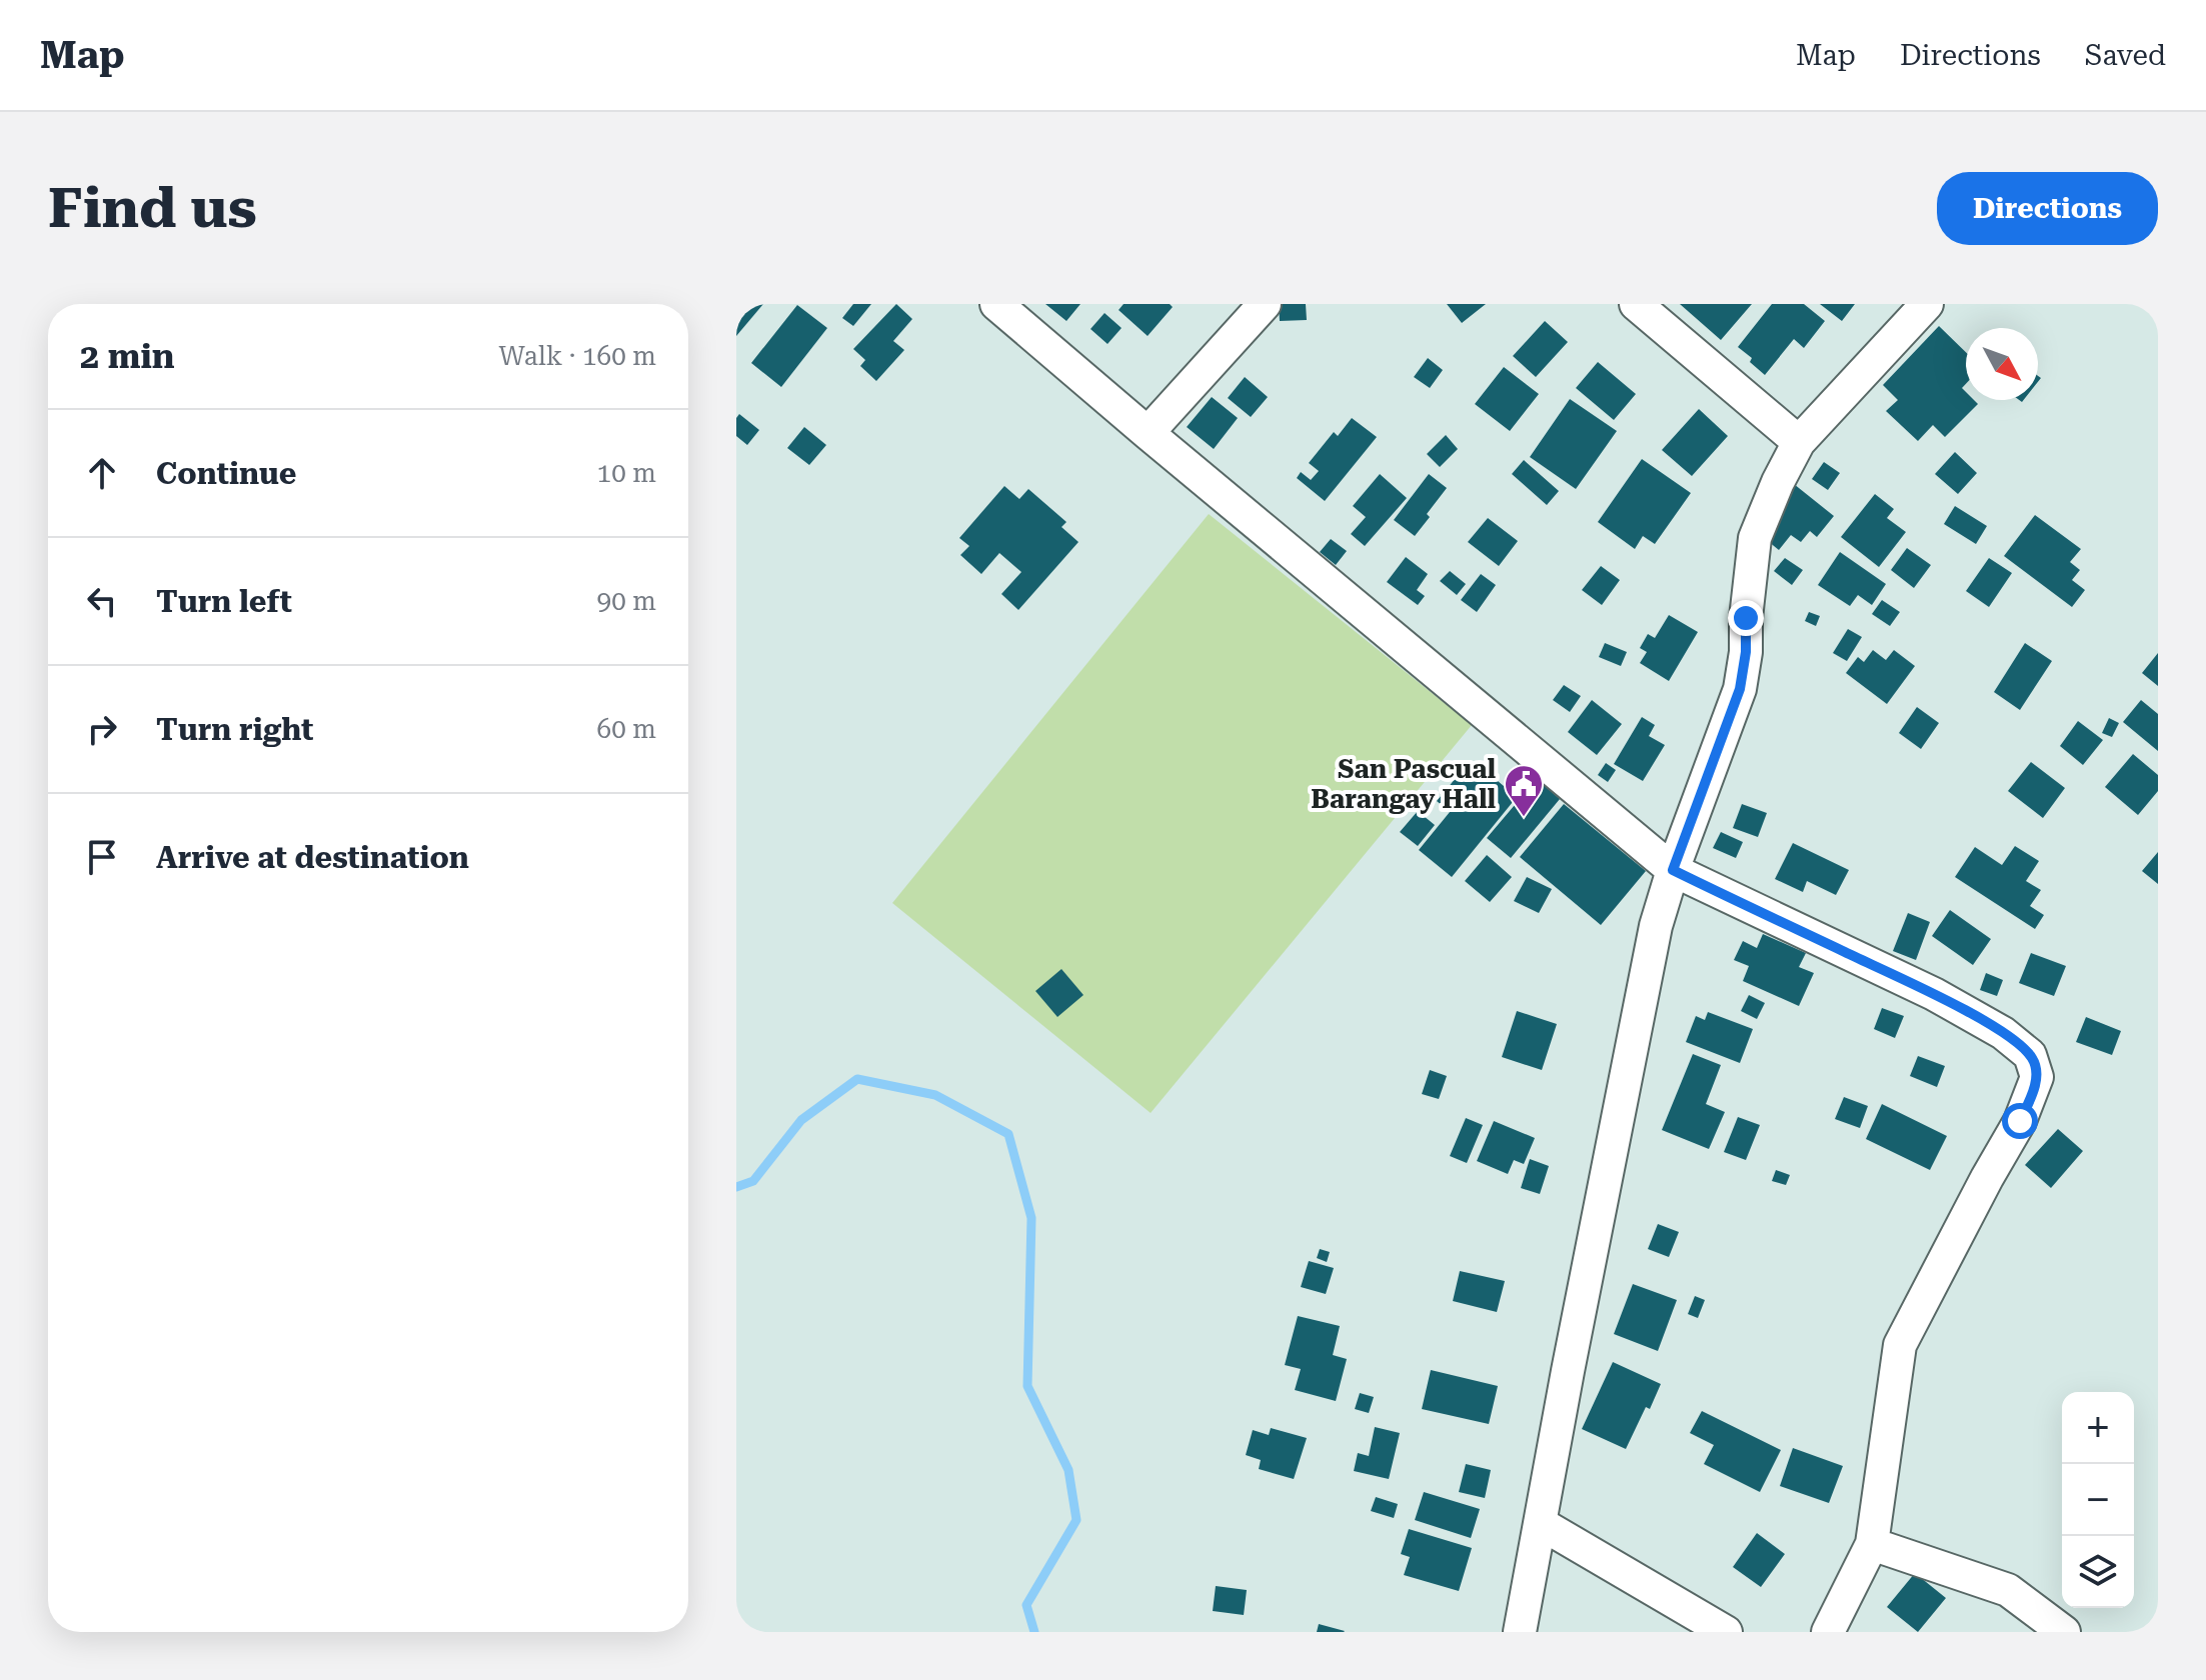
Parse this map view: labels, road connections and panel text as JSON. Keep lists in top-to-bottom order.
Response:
{
  "places": {
    "public building": ["San Pascual Barangay Hall"]
  },
  "north": "bottom right",
  "page": {
    "header": "Map",
    "nav": ["Map", "Directions", "Saved"],
    "buttons": "Directions",
    "title": "Find us",
    "heading": ["2 min", "Walk · 160 m"],
    "list": [
      ["Continue", "10 m"],
      ["Turn left", "90 m"],
      ["Turn right", "60 m"],
      "Arrive at destination"
    ],
    "map_buttons": ["+", "−"]
  }
}
